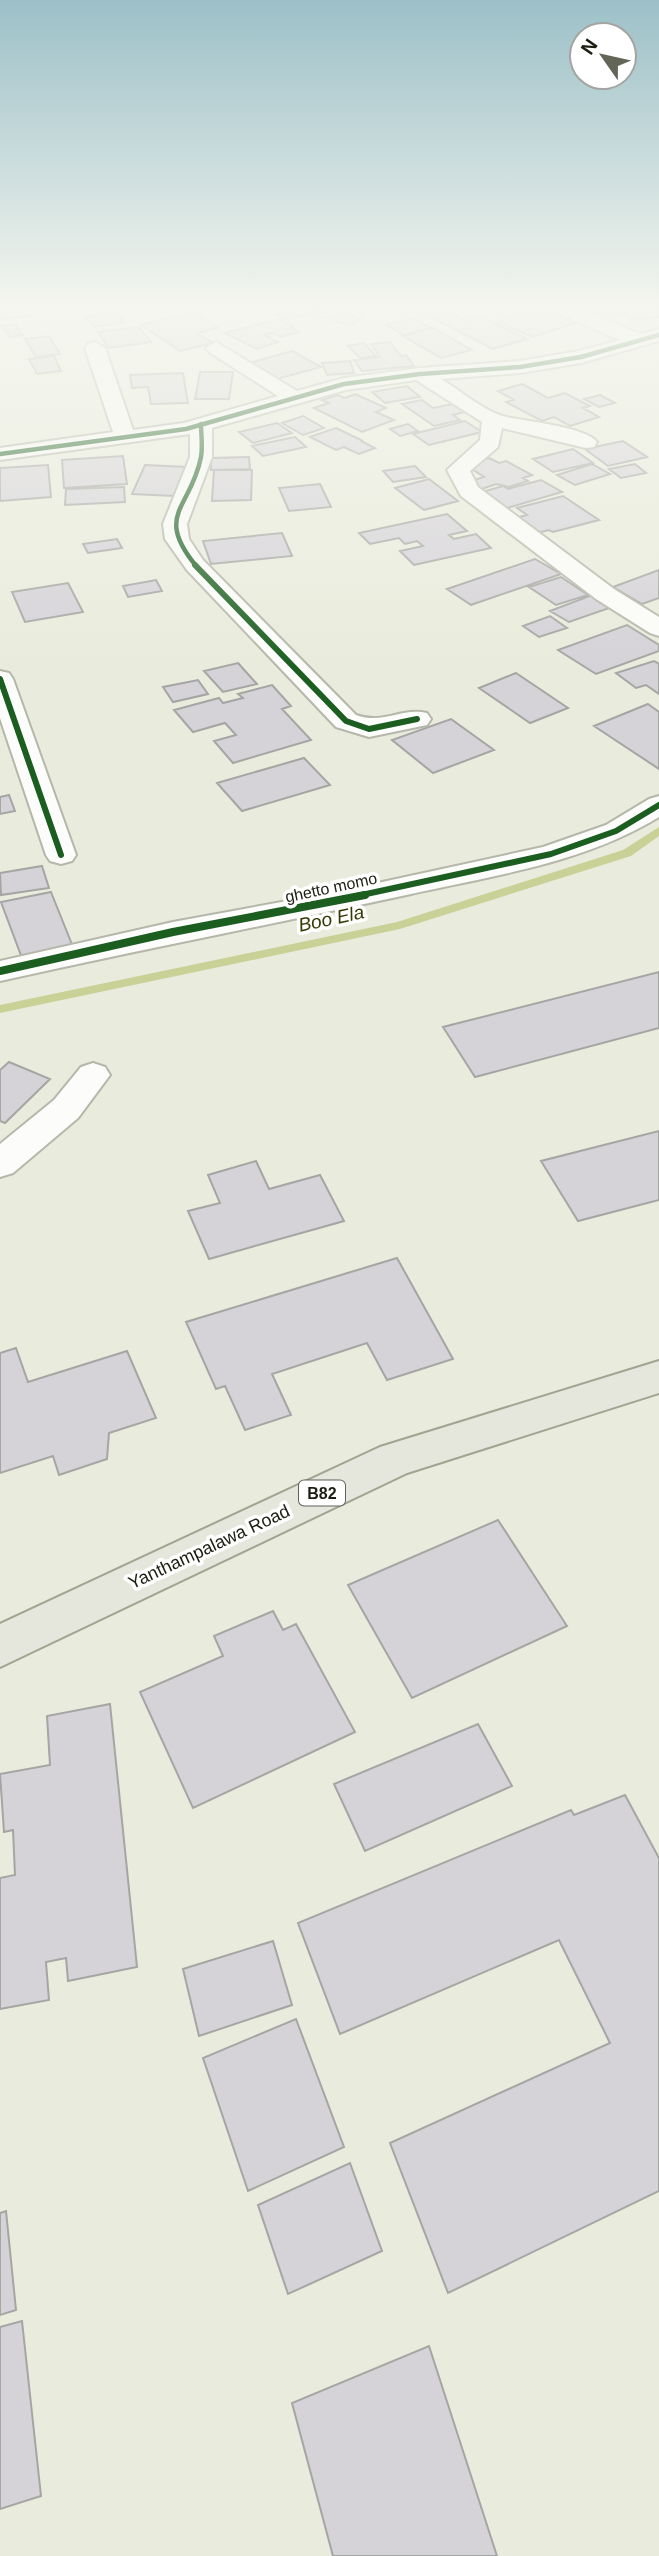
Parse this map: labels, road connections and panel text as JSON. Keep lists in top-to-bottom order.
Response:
{
  "streets": {
    "main road": ["B82", "Yanthampalawa Road"],
    "street": ["ghetto momo"]
  },
  "water": ["Boo Ela"],
  "north": "top left"
}
